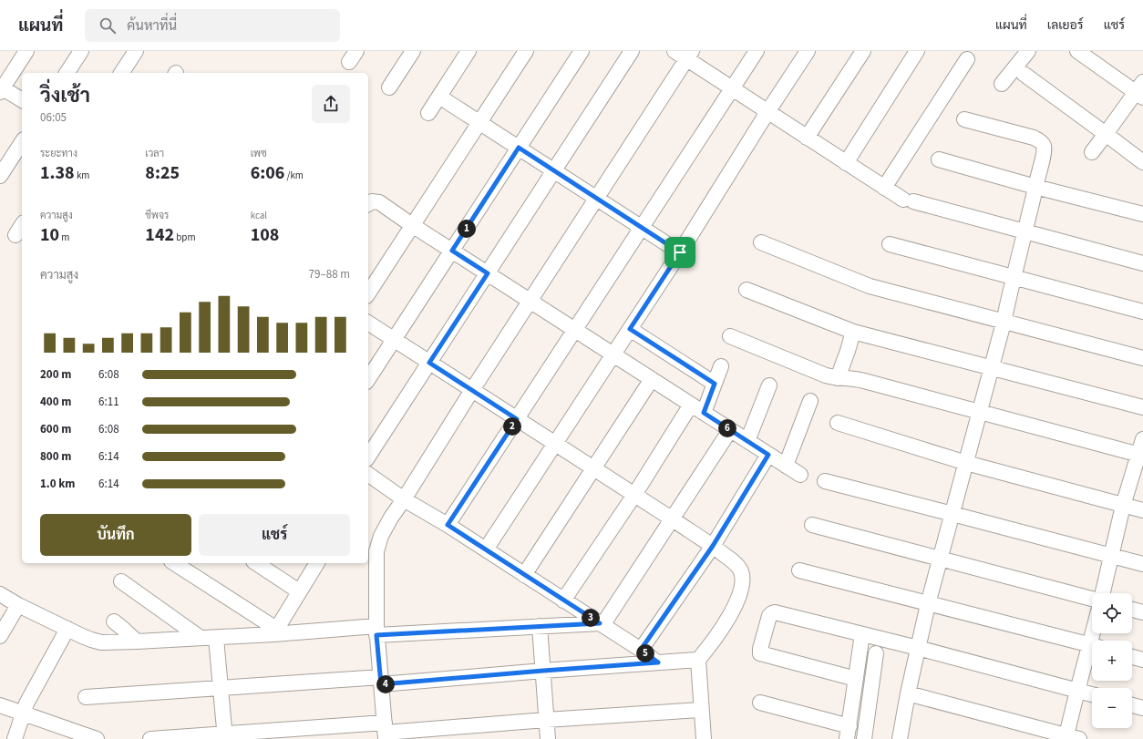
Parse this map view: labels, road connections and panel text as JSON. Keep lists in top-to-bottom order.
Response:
{
  "page": {
    "header": "แผนที่",
    "search": "ค้นหาที่นี่",
    "nav": ["แผนที่", "เลเยอร์", "แชร์"],
    "heading": ["วิ่งเช้า", "06:05"],
    "stats": [
      ["ระยะทาง", "1.38 km"],
      ["เวลา", "8:25"],
      ["เพซ", "6:06 /km"],
      ["ความสูง", "10 m"],
      ["ชีพจร", "142 bpm"],
      ["kcal", "108"]
    ],
    "pins": [
      "1",
      "2",
      "6",
      "3",
      "5",
      "4"
    ],
    "chart": ["ความสูง", "79–88 m"],
    "list": [
      {
        "name": "200 m",
        "note": "6:08"
      },
      {
        "name": "400 m",
        "note": "6:11"
      },
      {
        "name": "600 m",
        "note": "6:08"
      },
      {
        "name": "800 m",
        "note": "6:14"
      },
      {
        "name": "1.0 km",
        "note": "6:14"
      }
    ],
    "buttons": ["บันทึก", "แชร์"],
    "map_buttons": ["+", "−"]
  }
}
